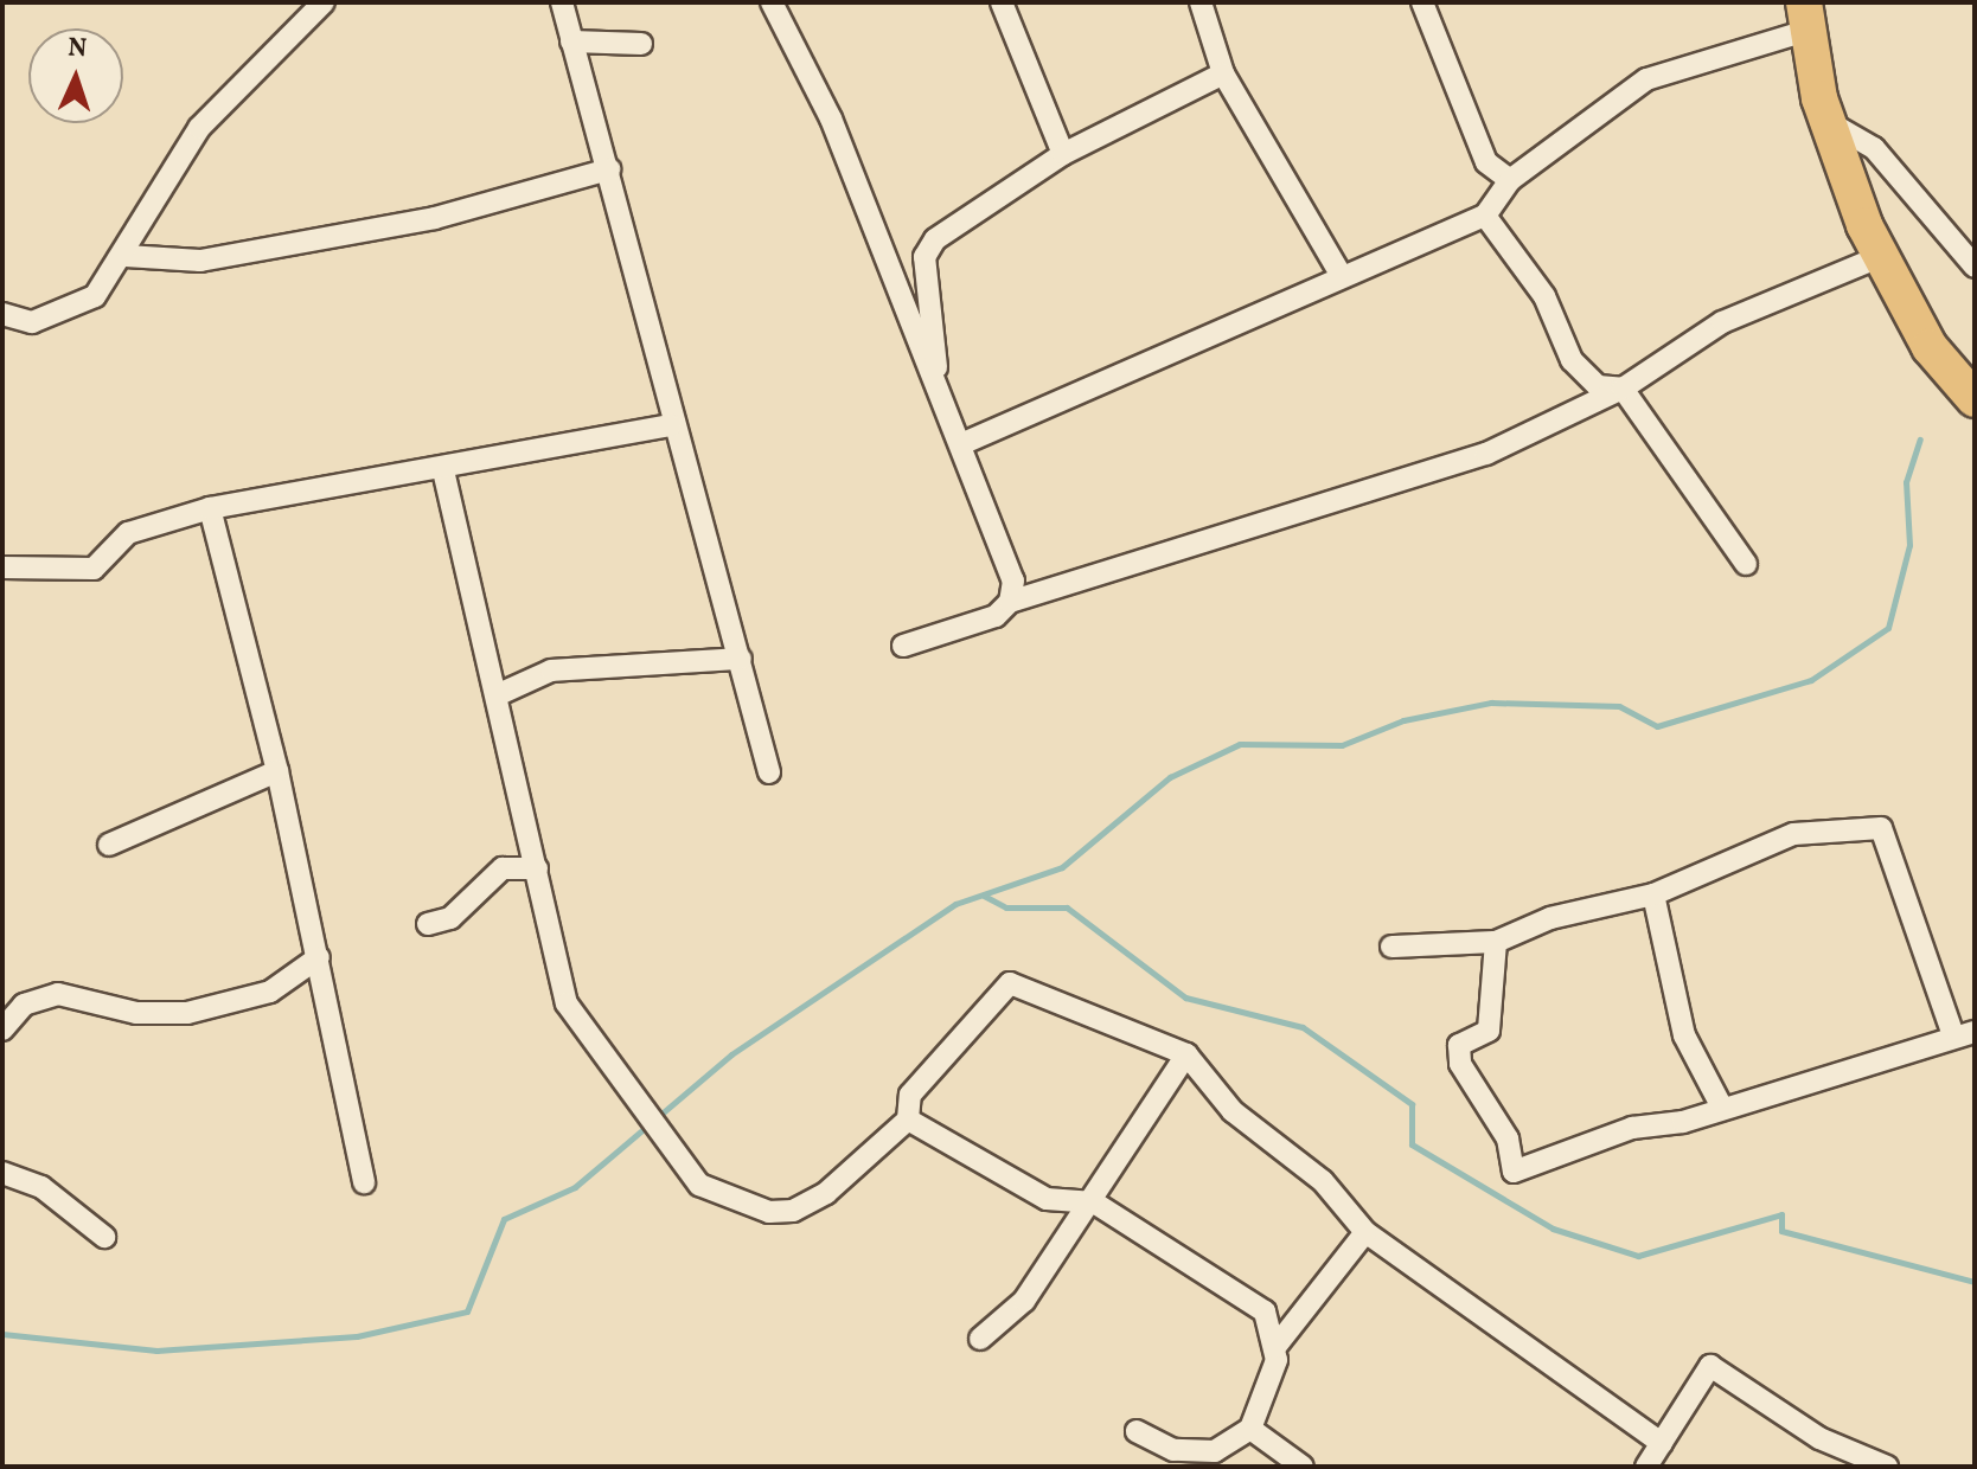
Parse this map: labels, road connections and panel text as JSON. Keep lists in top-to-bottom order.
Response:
{
  "north": "top"
}
